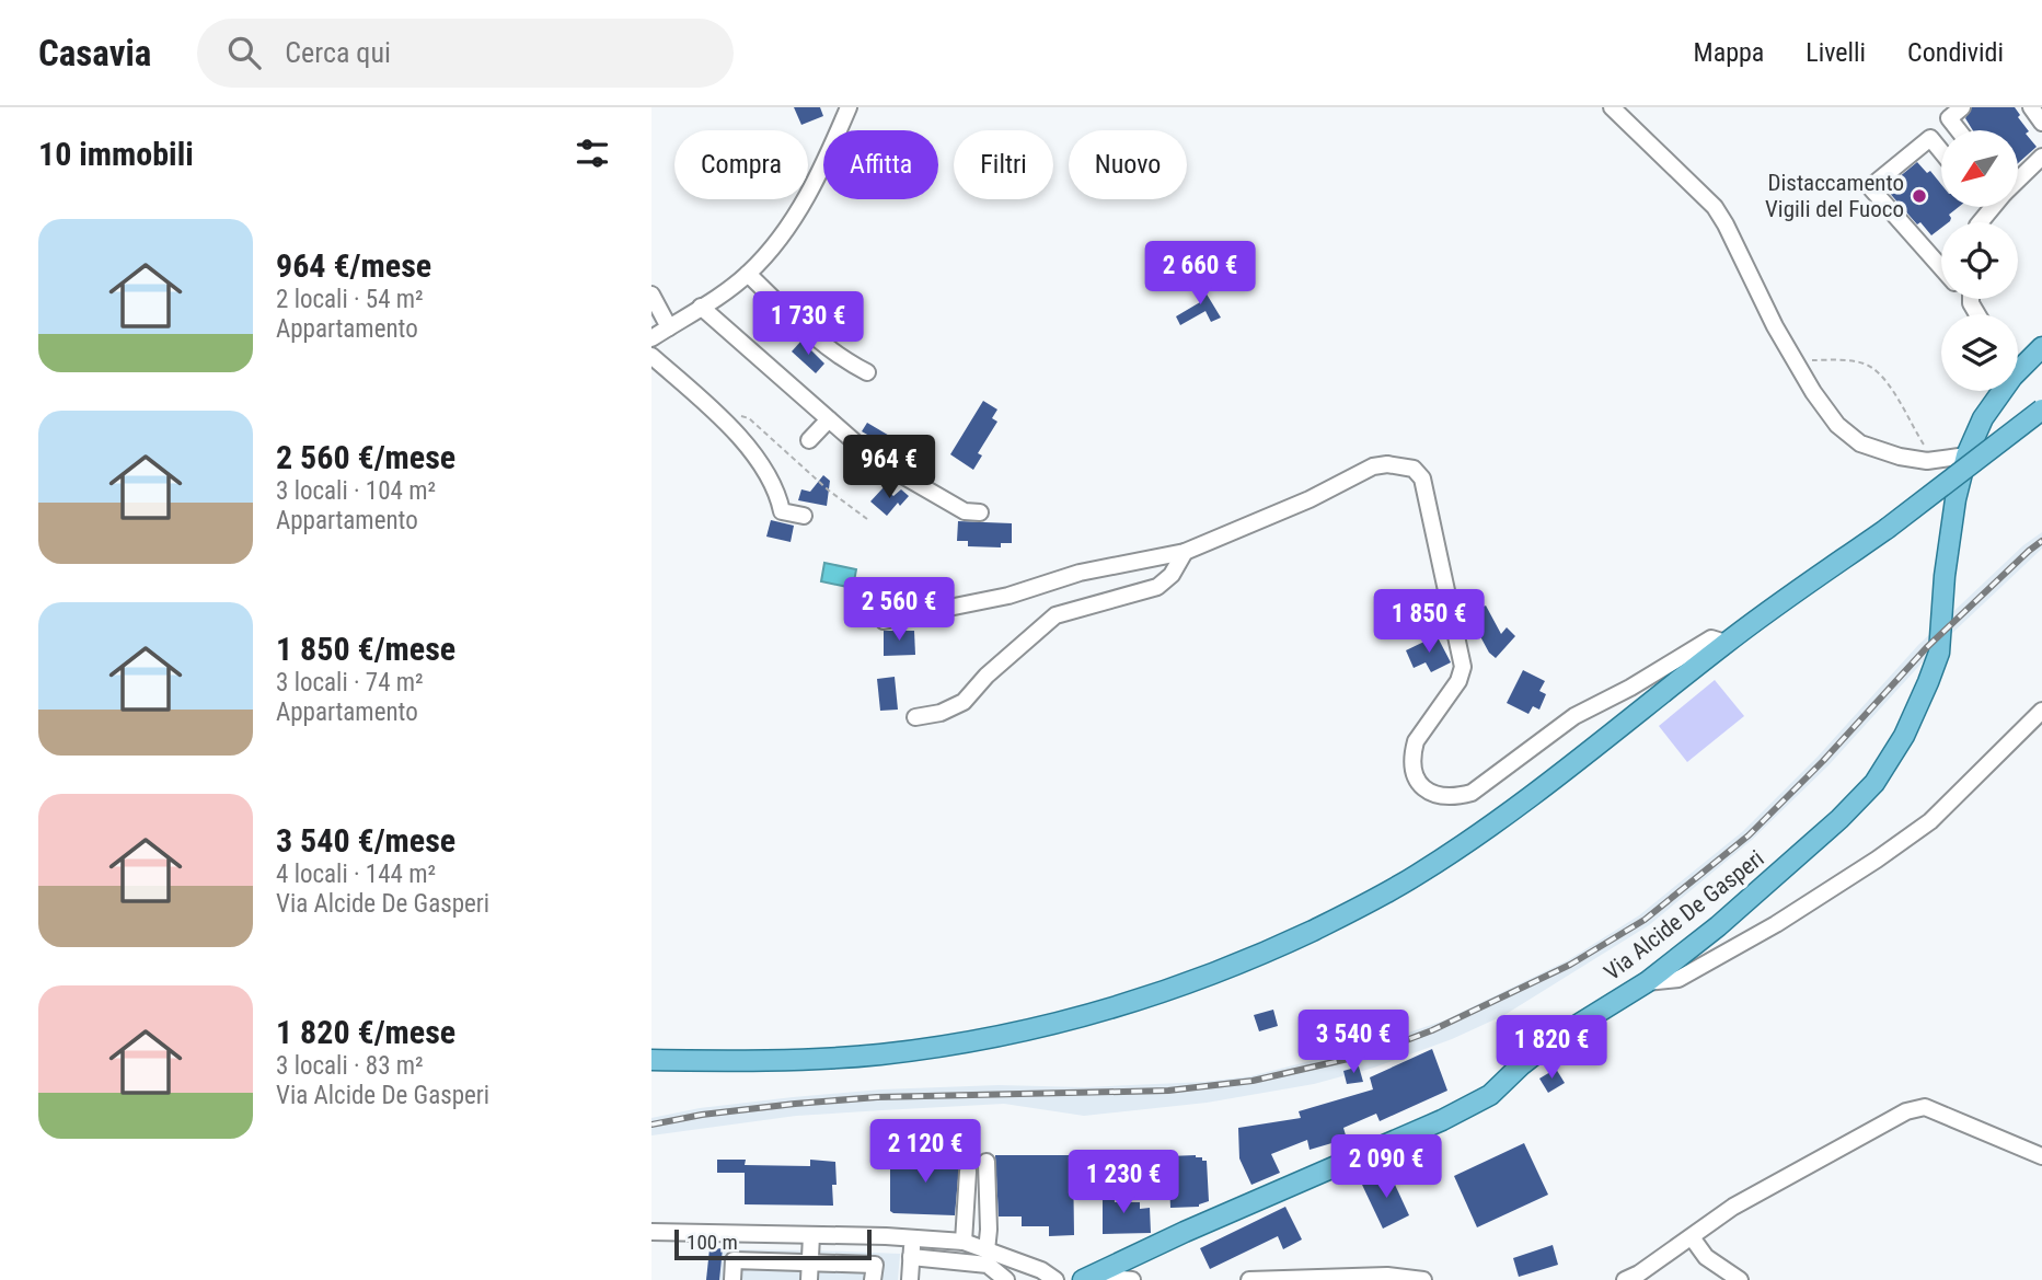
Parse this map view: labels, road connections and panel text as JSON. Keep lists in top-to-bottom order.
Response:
{
  "streets": {
    "main road": ["Via Alcide De Gasperi"]
  },
  "places": ["Distaccamento Vigili del Fuoco"],
  "scale_bar": "100 m",
  "north": "bottom left",
  "page": {
    "header": "Casavia",
    "search": "Cerca qui",
    "nav": ["Mappa", "Livelli", "Condividi"],
    "heading": "10 immobili",
    "chip": [
      "Compra",
      "Affitta",
      "Filtri",
      "Nuovo"
    ],
    "list": [
      {
        "name": "964 €/mese",
        "note": "2 locali · 54 m² · Appartamento"
      },
      {
        "name": "2 560 €/mese",
        "note": "3 locali · 104 m² · Appartamento"
      },
      {
        "name": "1 850 €/mese",
        "note": "3 locali · 74 m² · Appartamento"
      },
      {
        "name": "3 540 €/mese",
        "note": "4 locali · 144 m² · Via Alcide De Gasperi"
      },
      {
        "name": "1 820 €/mese",
        "note": "3 locali · 83 m² · Via Alcide De Gasperi"
      }
    ],
    "price": [
      "2 660 €",
      "1 730 €",
      "964 €",
      "2 560 €",
      "1 850 €",
      "3 540 €",
      "1 820 €",
      "2 120 €",
      "2 090 €",
      "1 230 €"
    ],
    "scale": "100 m"
  }
}
